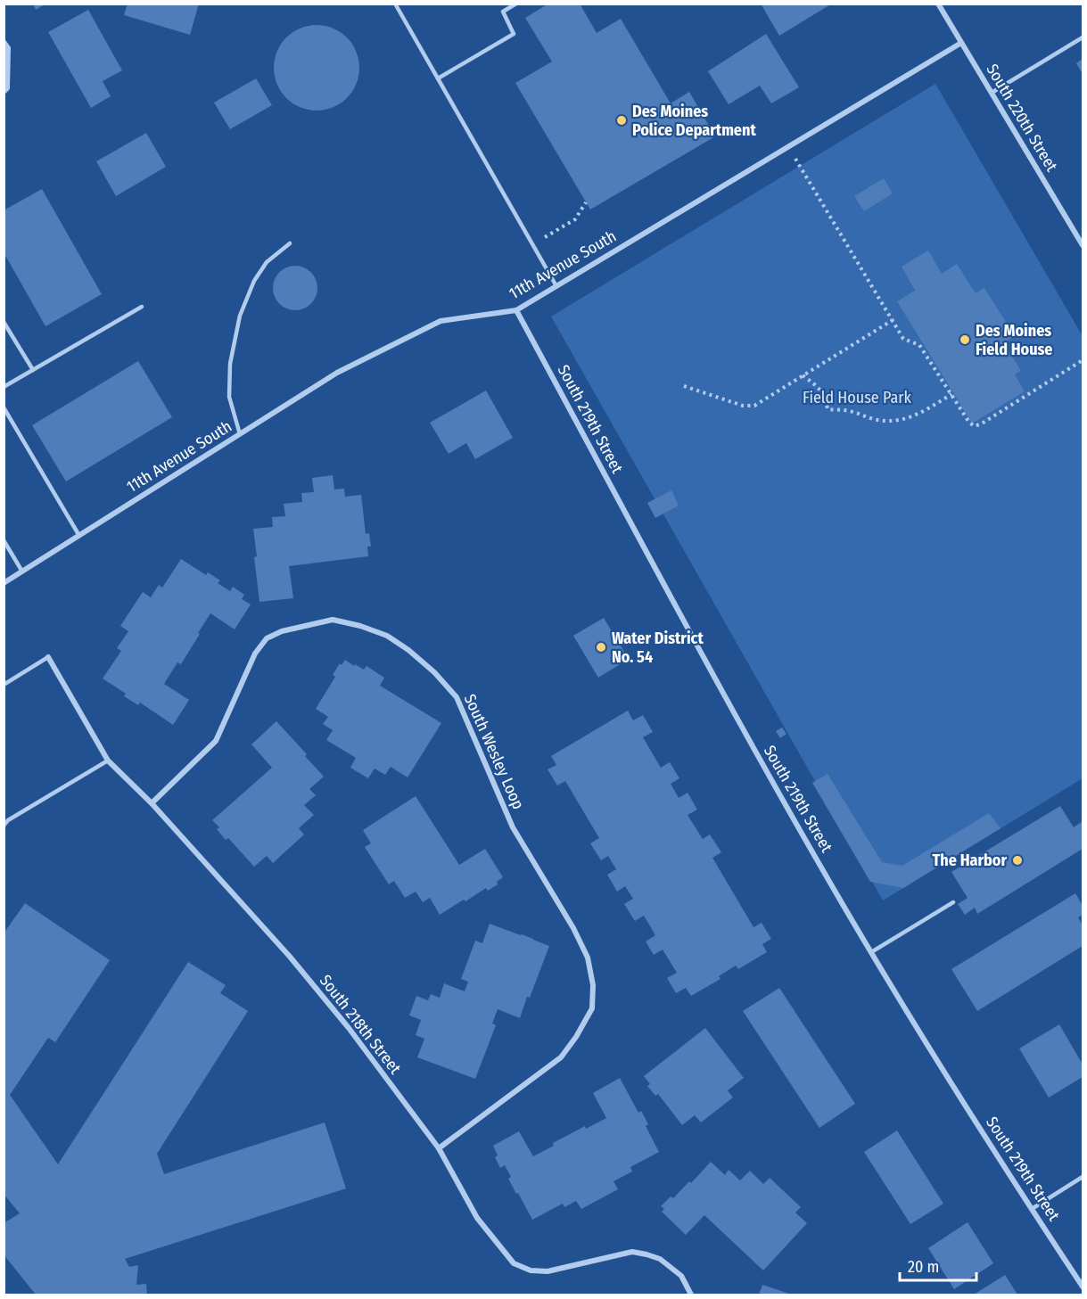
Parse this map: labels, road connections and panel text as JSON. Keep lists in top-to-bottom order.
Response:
{
  "streets": {
    "street": [
      "South 220th Street",
      "11th Avenue South",
      "South 219th Street",
      "South Wesley Loop",
      "South 218th Street"
    ]
  },
  "crossings": [
    ["South 220th Street", "11th Avenue South"],
    ["11th Avenue South", "South 219th Street"],
    ["South Wesley Loop", "South 218th Street"]
  ],
  "parks": ["Field House Park"],
  "places": [
    "Des Moines Police Department",
    "Des Moines Field House",
    "Water District No. 54",
    "The Harbor"
  ],
  "scale_bar": "20 m"
}
